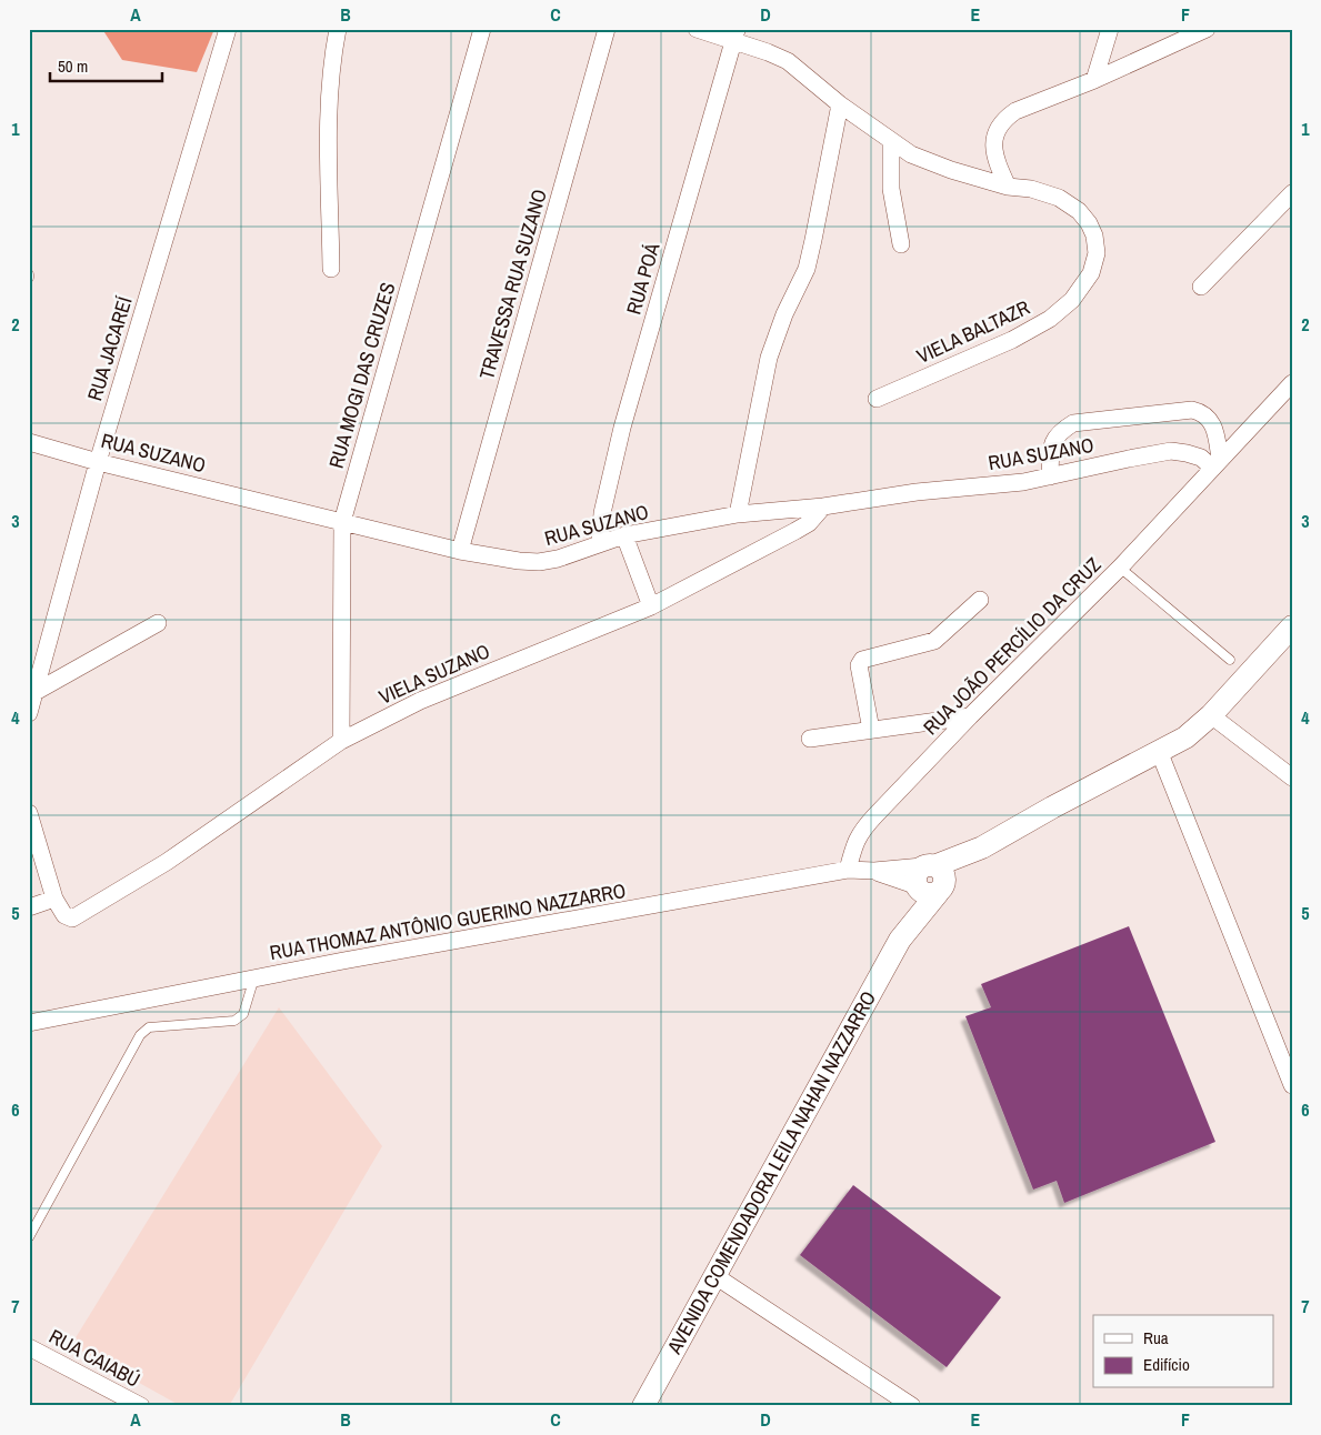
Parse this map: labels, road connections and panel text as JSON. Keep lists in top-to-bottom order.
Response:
{
  "streets": {
    "main road": ["AVENIDA COMENDADORA LEILA NAHAN NAZZARRO"],
    "street": [
      "RUA POÁ",
      "TRAVESSA RUA SUZANO",
      "VIELA BALTAZR",
      "RUA JACAREÍ",
      "RUA MOGI DAS CRUZES",
      "RUA SUZANO",
      "RUA JOÃO PERCÍLIO DA CRUZ",
      "VIELA SUZANO",
      "RUA THOMAZ ANTÔNIO GUERINO NAZZARRO",
      "RUA CAIABÚ"
    ]
  },
  "crossings": [
    ["RUA POÁ", "VIELA BALTAZR"],
    ["RUA POÁ", "RUA SUZANO"],
    ["TRAVESSA RUA SUZANO", "RUA SUZANO"],
    ["RUA JACAREÍ", "RUA SUZANO"],
    ["RUA MOGI DAS CRUZES", "RUA SUZANO"],
    ["RUA MOGI DAS CRUZES", "VIELA SUZANO"],
    ["RUA SUZANO", "RUA JOÃO PERCÍLIO DA CRUZ"],
    ["RUA SUZANO", "VIELA SUZANO"],
    ["RUA JOÃO PERCÍLIO DA CRUZ", "RUA THOMAZ ANTÔNIO GUERINO NAZZARRO"],
    ["RUA THOMAZ ANTÔNIO GUERINO NAZZARRO", "AVENIDA COMENDADORA LEILA NAHAN NAZZARRO"]
  ],
  "legend": ["Rua", "Edifício"],
  "scale_bar": "50 m",
  "grid": {
    "columns": [
      "A",
      "B",
      "C",
      "D",
      "E",
      "F"
    ],
    "rows": [
      "1",
      "2",
      "3",
      "4",
      "5",
      "6",
      "7"
    ]
  }
}
